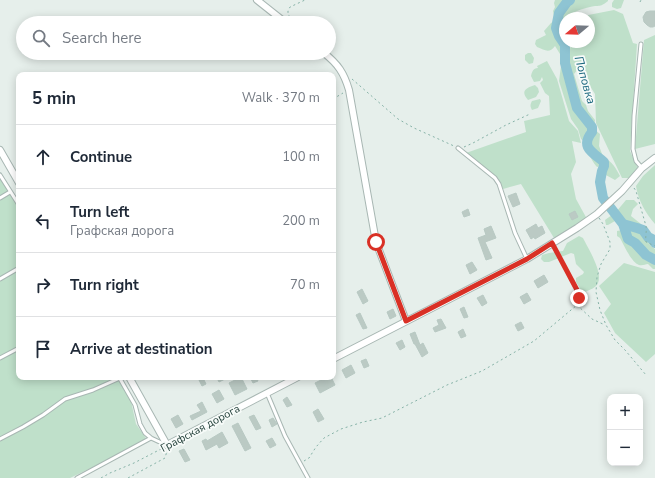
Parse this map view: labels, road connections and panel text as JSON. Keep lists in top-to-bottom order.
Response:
{
  "streets": {
    "street": ["Графская дорога"]
  },
  "water": ["Поповка"],
  "north": "left",
  "page": {
    "search": "Search here",
    "heading": ["5 min", "Walk · 370 m"],
    "list": [
      ["Continue", "100 m"],
      ["Turn left", "Графская дорога", "200 m"],
      ["Turn right", "70 m"],
      "Arrive at destination"
    ],
    "map_buttons": ["+", "−"]
  }
}
